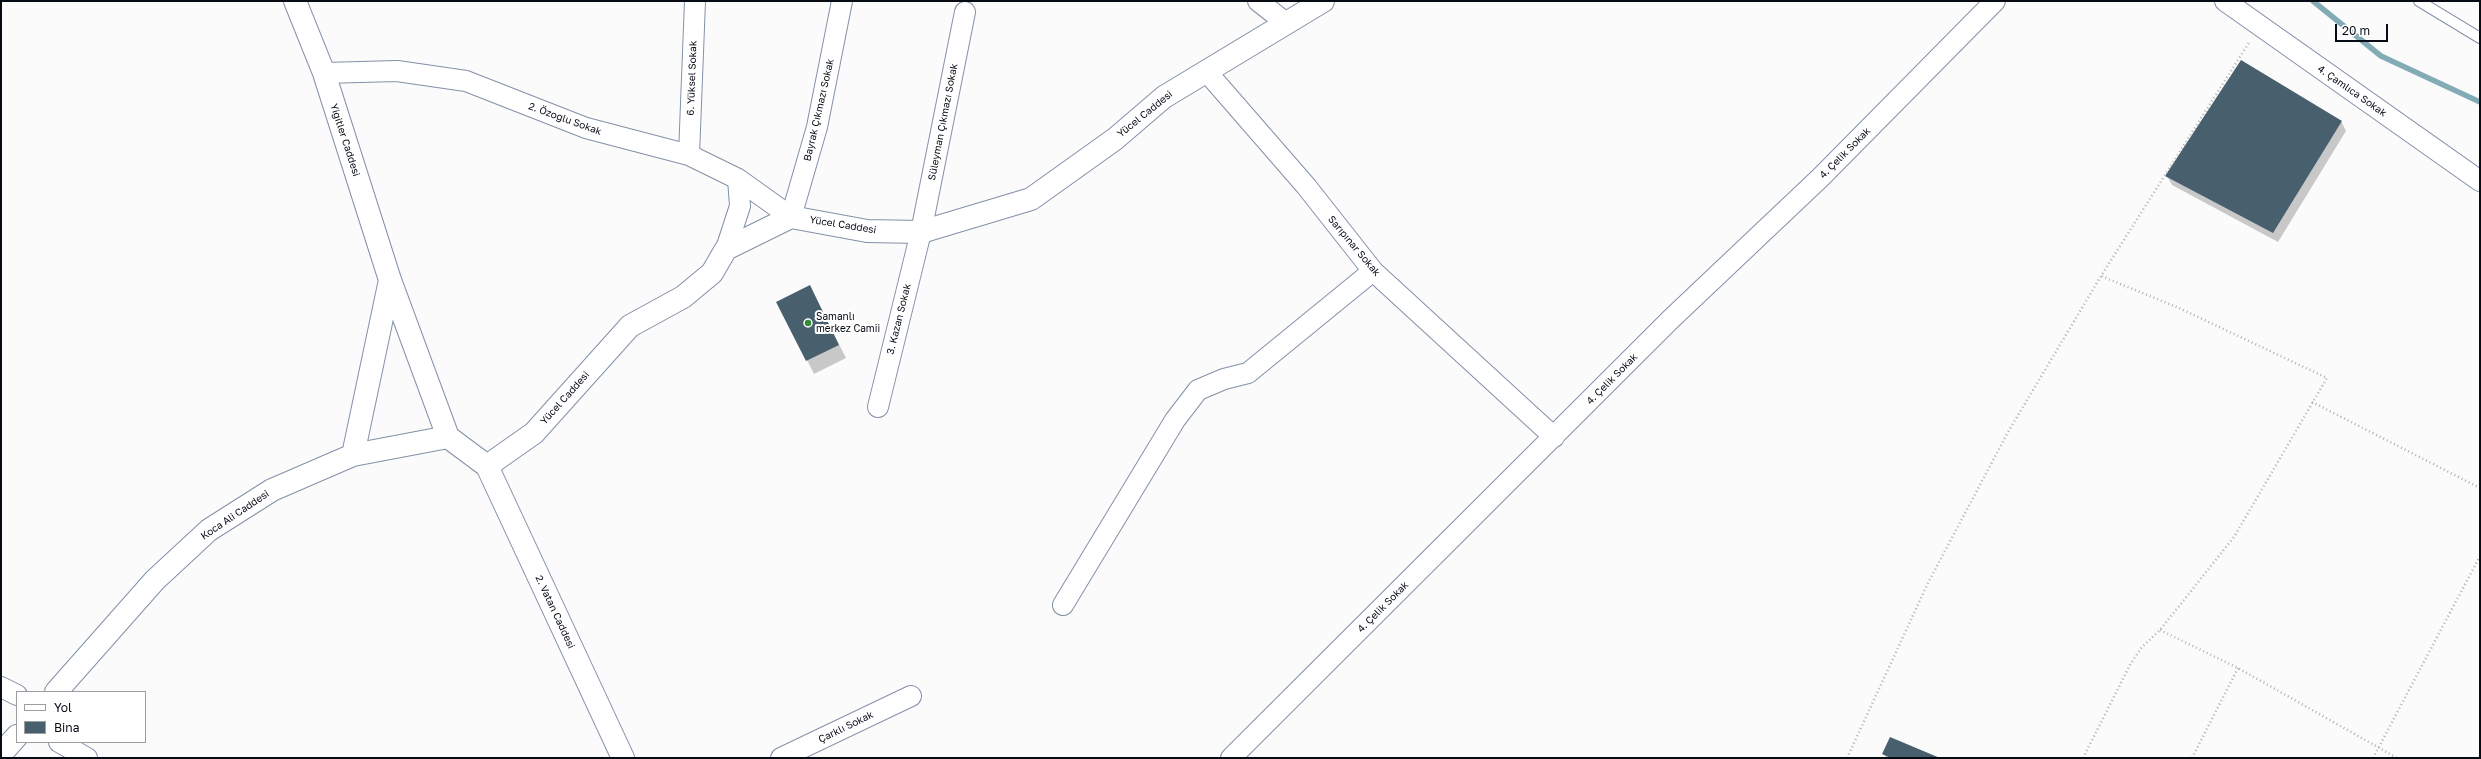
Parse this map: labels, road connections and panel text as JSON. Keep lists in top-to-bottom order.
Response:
{
  "streets": {
    "main road": [
      "Yücel Caddesi",
      "Yiğitler Caddesi",
      "Koca Ali Caddesi",
      "2. Vatan Caddesi"
    ],
    "street": [
      "6. Yüksel Sokak",
      "4. Çamlıca Sokak",
      "Bayrak Çıkmazı Sokak",
      "2. Özoğlu Sokak",
      "Süleyman Çıkmazı Sokak",
      "4. Çelik Sokak",
      "Sarıpınar Sokak",
      "3. Kazan Sokak",
      "Çarklı Sokak"
    ]
  },
  "crossings": [
    ["6. Yüksel Sokak", "2. Özoğlu Sokak"],
    ["Bayrak Çıkmazı Sokak", "Yücel Caddesi"],
    ["Bayrak Çıkmazı Sokak", "2. Özoğlu Sokak"],
    ["Yücel Caddesi", "2. Özoğlu Sokak"],
    ["Yücel Caddesi", "Süleyman Çıkmazı Sokak"],
    ["Yücel Caddesi", "Sarıpınar Sokak"],
    ["Yücel Caddesi", "3. Kazan Sokak"],
    ["Yücel Caddesi", "2. Vatan Caddesi"],
    ["2. Özoğlu Sokak", "Yiğitler Caddesi"],
    ["Süleyman Çıkmazı Sokak", "3. Kazan Sokak"],
    ["Yiğitler Caddesi", "Koca Ali Caddesi"],
    ["4. Çelik Sokak", "Sarıpınar Sokak"]
  ],
  "places": ["Samanlı merkez Camii"],
  "legend": ["Yol", "Bina"],
  "scale_bar": "20 m"
}
